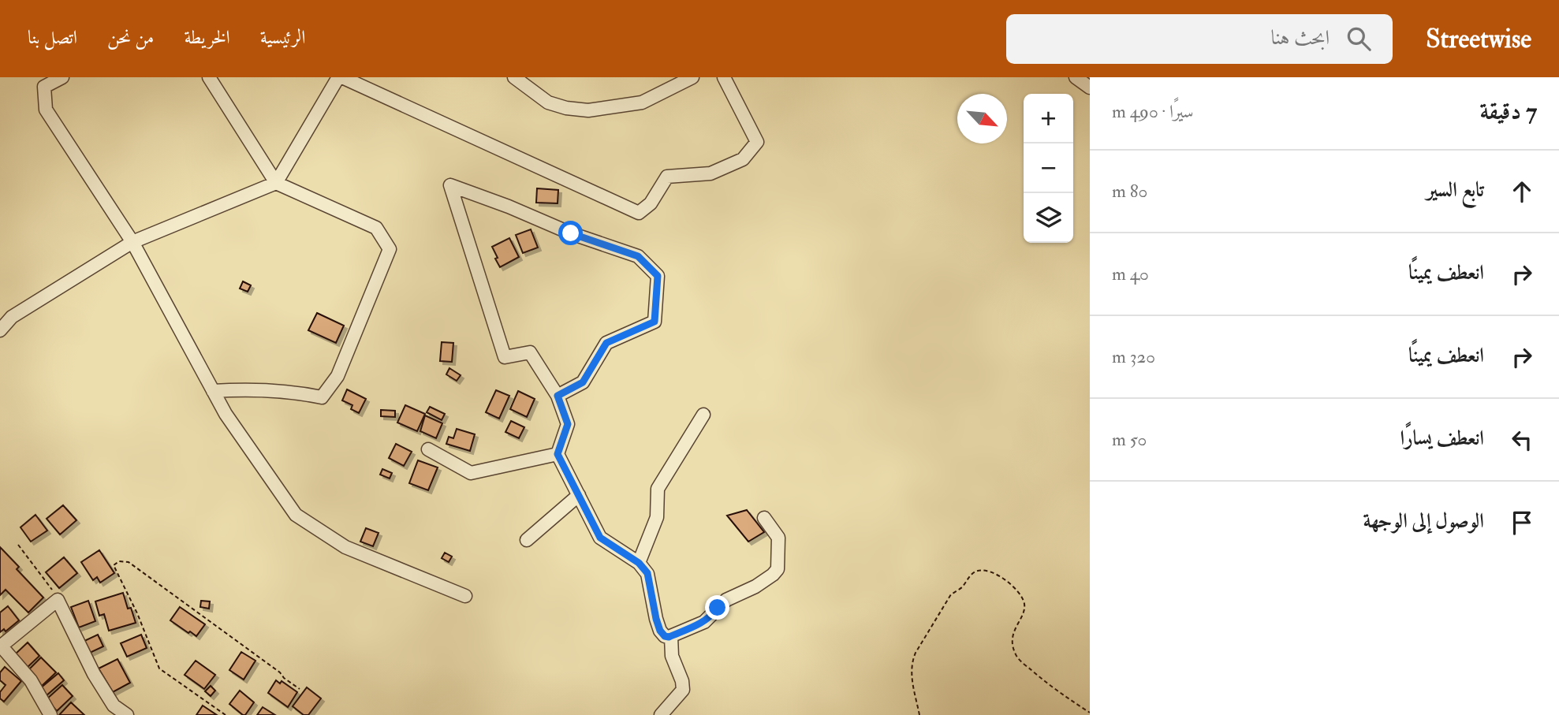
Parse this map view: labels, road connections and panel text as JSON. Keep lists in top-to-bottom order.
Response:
{
  "north": "bottom right",
  "page": {
    "header": "Streetwise",
    "search": "ابحث هنا",
    "nav": [
      "الرئيسية",
      "الخريطة",
      "من نحن",
      "اتصل بنا"
    ],
    "heading": ["7 دقيقة", "سيرًا · 490 m"],
    "map_buttons": ["+", "−"],
    "list": [
      ["تابع السير", "80 m"],
      ["انعطف يمينًا", "40 m"],
      ["انعطف يمينًا", "320 m"],
      ["انعطف يسارًا", "50 m"],
      "الوصول إلى الوجهة"
    ]
  }
}
